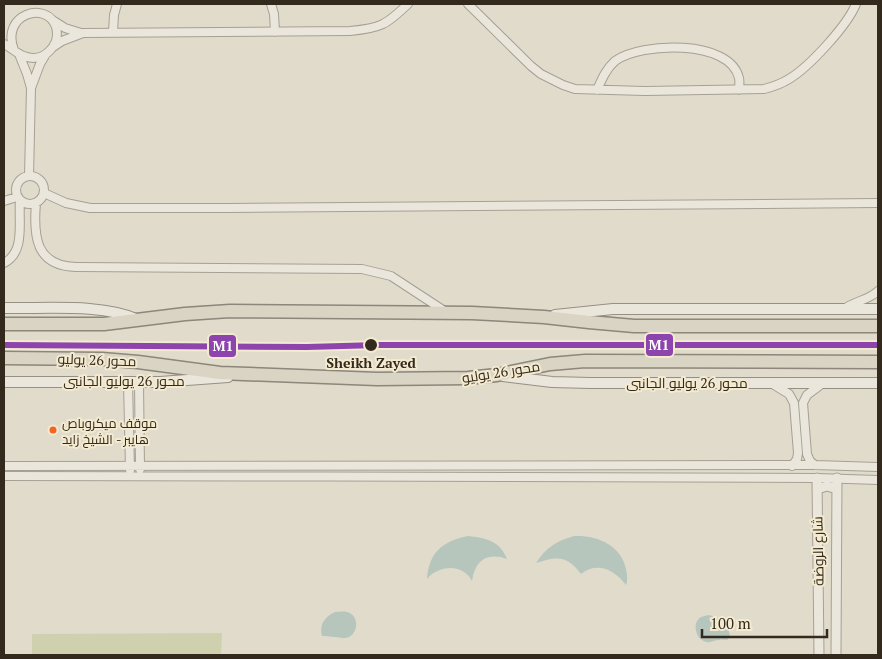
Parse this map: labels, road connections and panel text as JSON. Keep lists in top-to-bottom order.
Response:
{
  "streets": {
    "highway": ["محور 26 يوليو"],
    "main road": ["محور 26 يوليو الجانبى"],
    "street": ["شارع الروضة"]
  },
  "crossings": [
    ["محور 26 يوليو", "محور 26 يوليو الجانبى"]
  ],
  "places": ["Sheikh Zayed", "موقف ميكروباص هايبر - الشيخ زايد"],
  "lines": ["transit line M1"],
  "scale_bar": "100 m"
}
